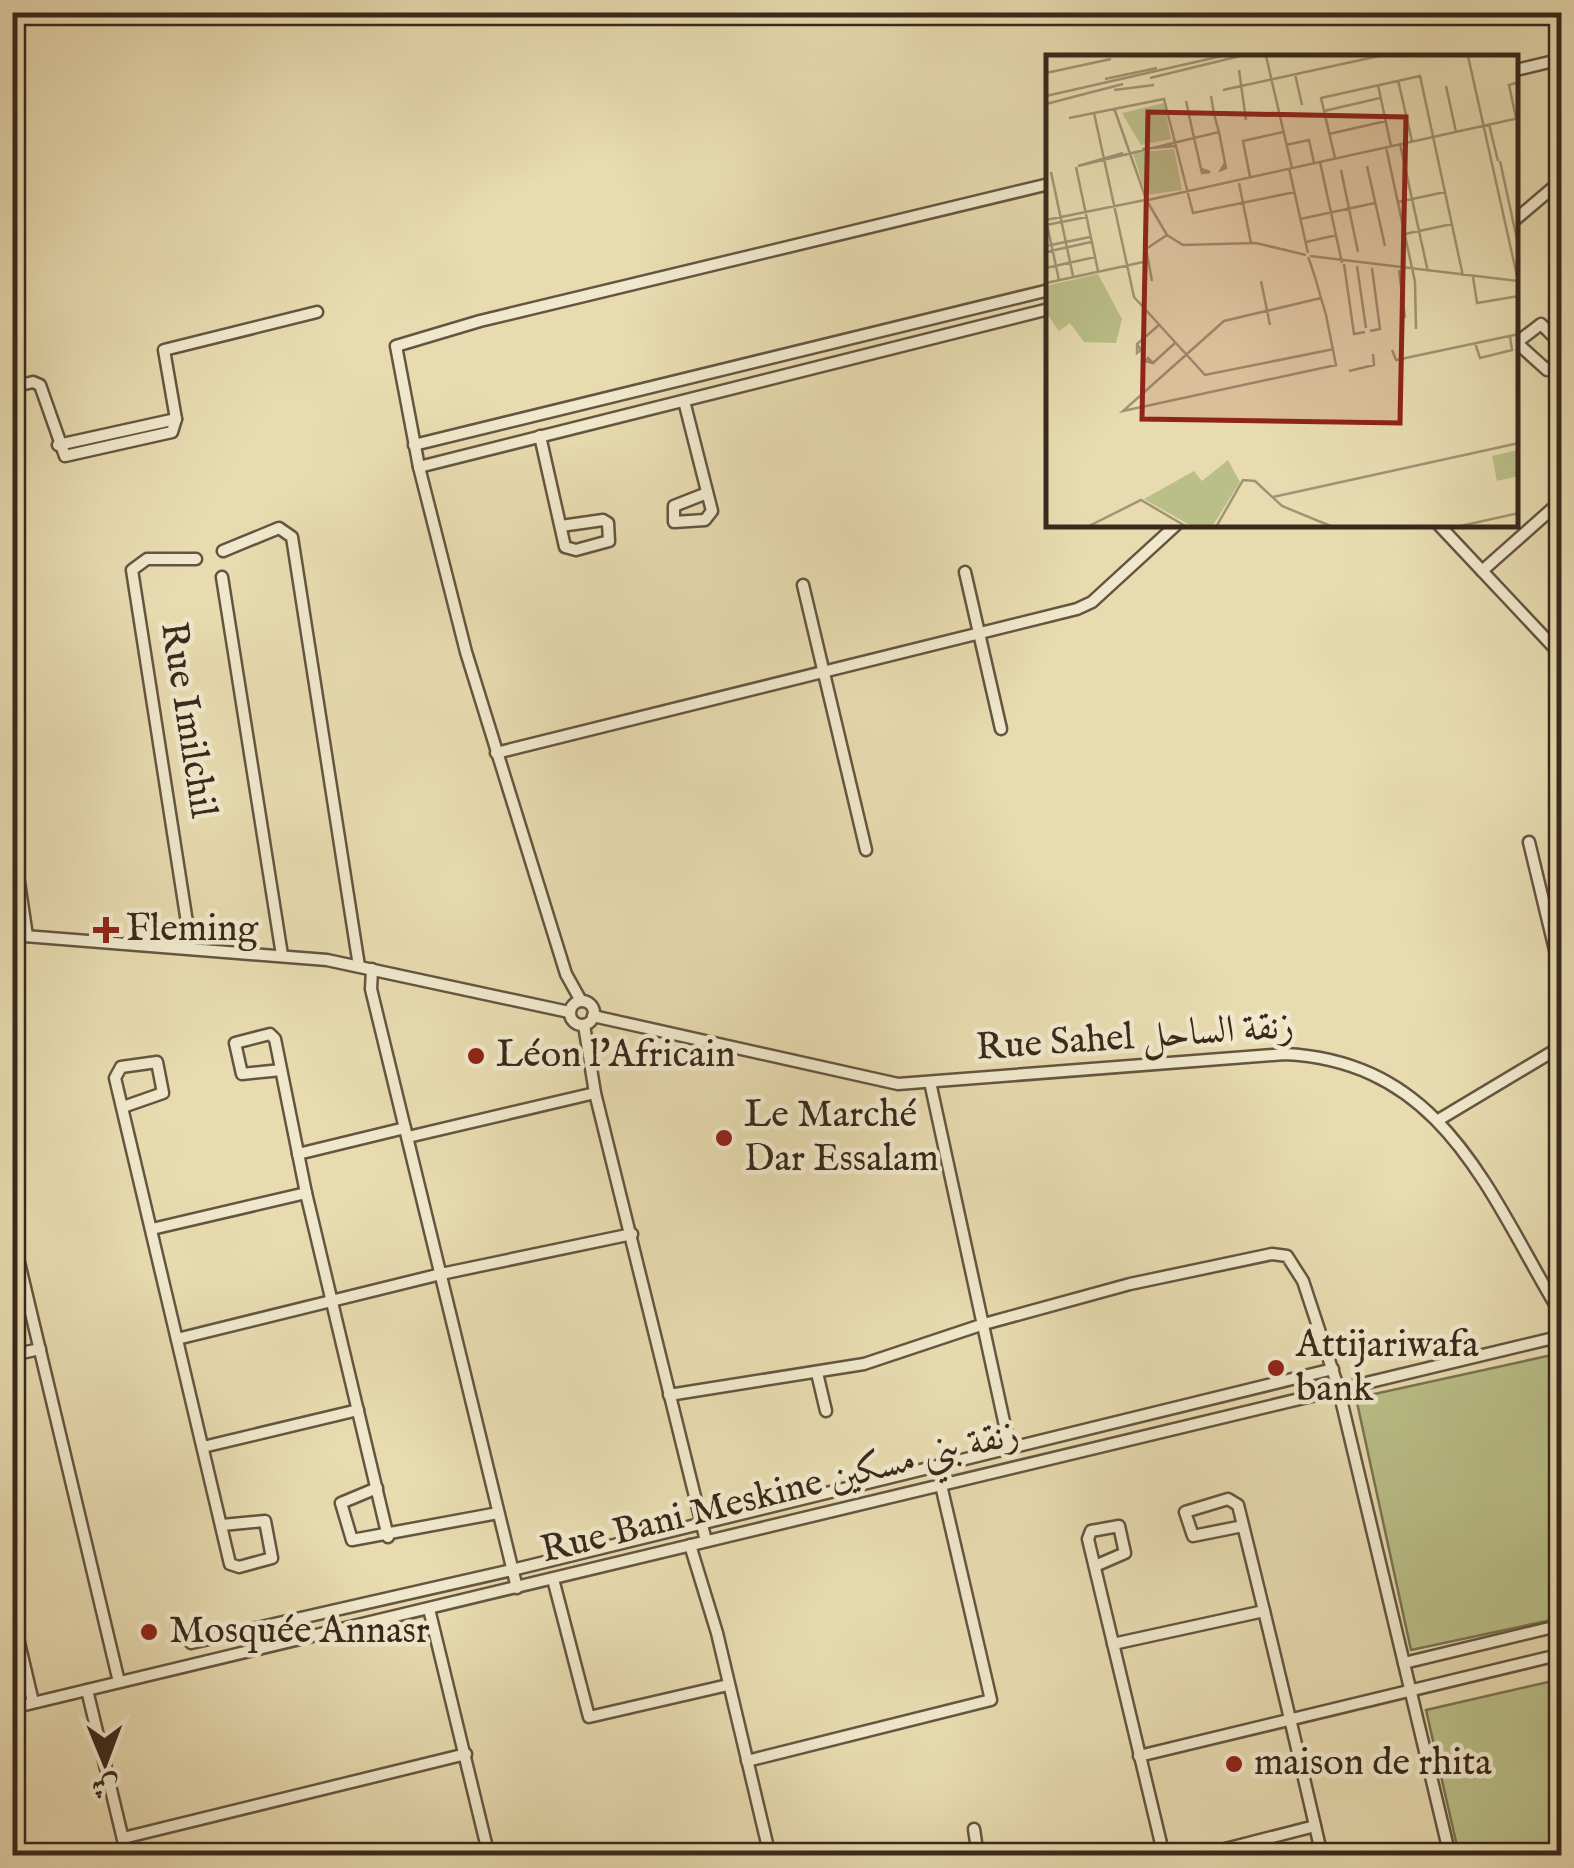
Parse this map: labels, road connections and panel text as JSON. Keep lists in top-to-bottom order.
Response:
{
  "streets": {
    "street": ["Rue Imilchil", "Rue Sahel زنقة الساحل", "Rue Bani Meskine زنقة بني مسكين"]
  },
  "places": {
    "health": ["Fleming"],
    "other": [
      "Léon l'Africain",
      "Le Marché Dar Essalam",
      "Attijariwafa bank",
      "Mosquée Annasr",
      "maison de rhita"
    ]
  },
  "north": "bottom"
}
